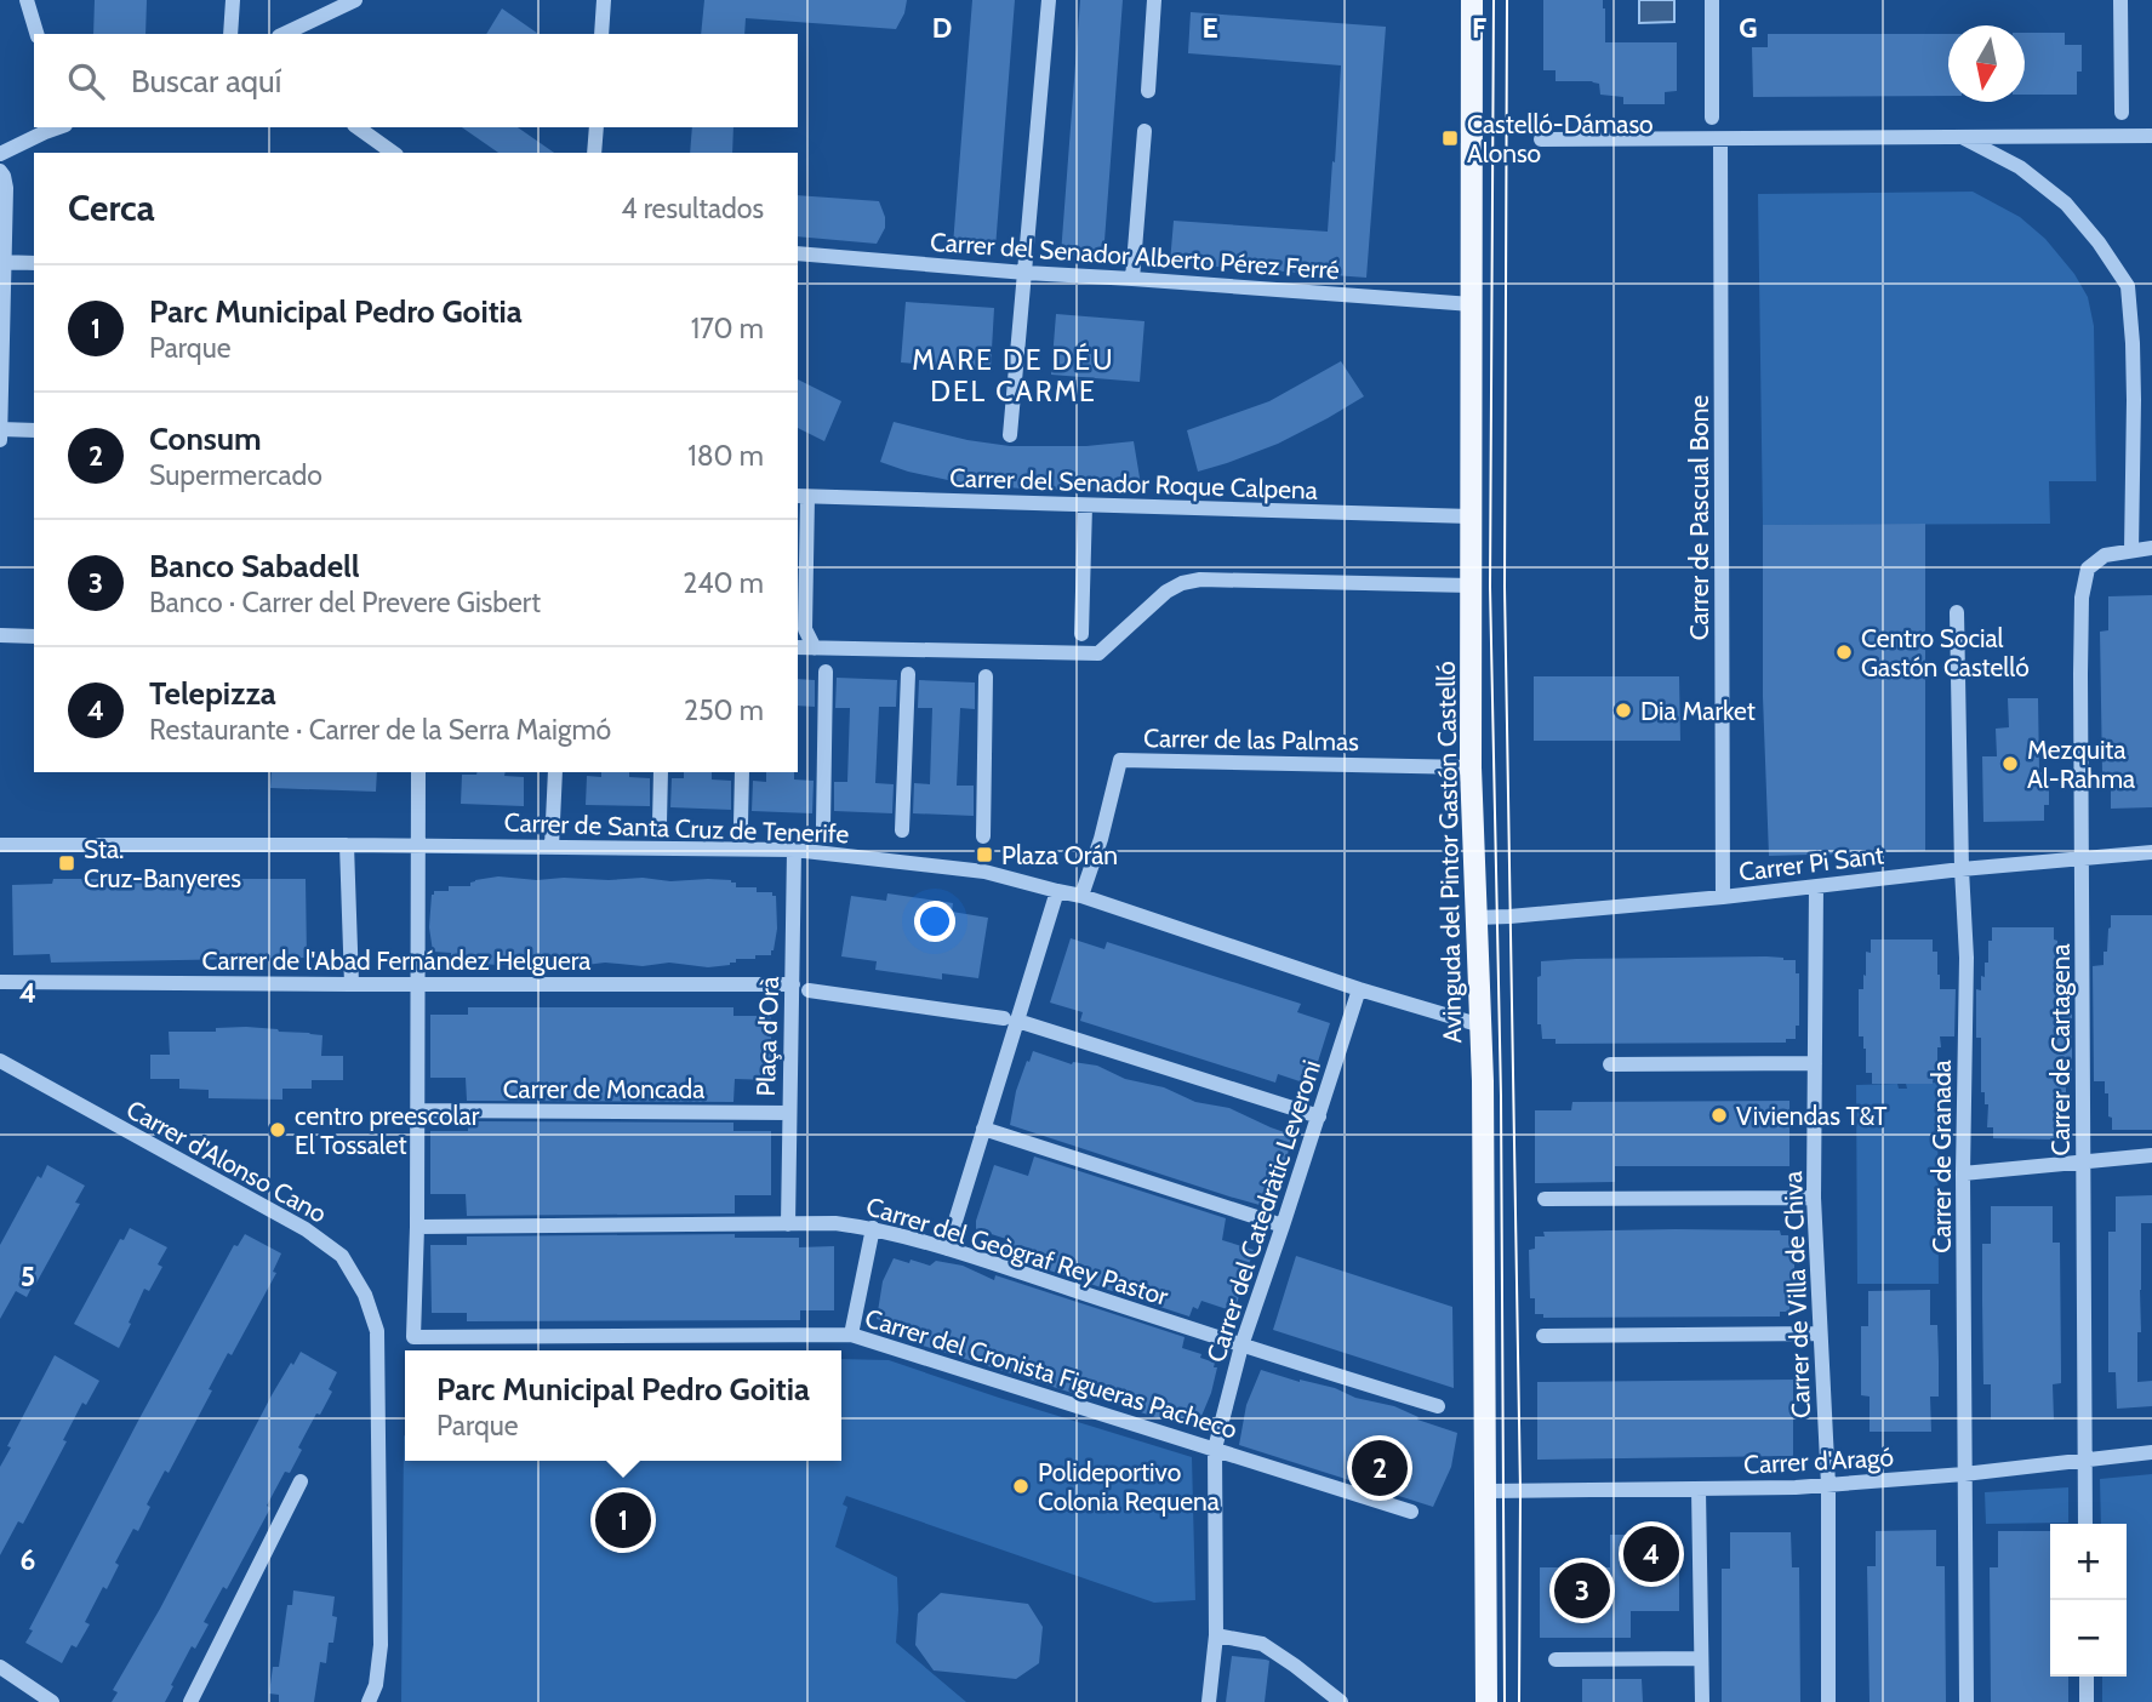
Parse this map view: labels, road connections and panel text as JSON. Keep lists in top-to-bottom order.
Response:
{
  "streets": {
    "main road": ["Avinguda del Pintor Gastón Castelló"],
    "street": [
      "Carrer del Senador Alberto Pérez Ferré",
      "Carrer del Senador Roque Calpena",
      "Carrer de Pascual Bone",
      "Carrer de las Palmas",
      "Carrer de Santa Cruz de Tenerife",
      "Carrer Pi Sant",
      "Carrer de l'Abad Fernández Helguera",
      "Plaça d'Orà",
      "Carrer de Cartagena",
      "Carrer de Moncada",
      "Carrer de Granada",
      "Carrer d'Alonso Cano",
      "Carrer del Catedràtic Leveroni",
      "Carrer del Geògraf Rey Pastor",
      "Carrer de Villa de Chiva",
      "Carrer del Cronista Figueras Pacheco",
      "Carrer d'Aragó"
    ]
  },
  "crossings": [
    ["Carrer del Senador Alberto Pérez Ferré", "Avinguda del Pintor Gastón Castelló"],
    ["Carrer del Senador Roque Calpena", "Avinguda del Pintor Gastón Castelló"],
    ["Carrer de Pascual Bone", "Carrer Pi Sant"],
    ["Carrer de las Palmas", "Carrer de Santa Cruz de Tenerife"],
    ["Carrer de las Palmas", "Avinguda del Pintor Gastón Castelló"],
    ["Carrer de Santa Cruz de Tenerife", "Avinguda del Pintor Gastón Castelló"],
    ["Carrer de Santa Cruz de Tenerife", "Plaça d'Orà"],
    ["Carrer de Santa Cruz de Tenerife", "Carrer del Catedràtic Leveroni"],
    ["Avinguda del Pintor Gastón Castelló", "Carrer Pi Sant"],
    ["Avinguda del Pintor Gastón Castelló", "Carrer d'Aragó"],
    ["Carrer Pi Sant", "Carrer de Cartagena"],
    ["Carrer Pi Sant", "Carrer de Granada"],
    ["Carrer Pi Sant", "Carrer de Villa de Chiva"],
    ["Carrer de l'Abad Fernández Helguera", "Plaça d'Orà"],
    ["Plaça d'Orà", "Carrer de Moncada"],
    ["Plaça d'Orà", "Carrer del Geògraf Rey Pastor"],
    ["Carrer de Cartagena", "Carrer d'Aragó"],
    ["Carrer de Granada", "Carrer d'Aragó"],
    ["Carrer del Catedràtic Leveroni", "Carrer del Geògraf Rey Pastor"],
    ["Carrer del Catedràtic Leveroni", "Carrer del Cronista Figueras Pacheco"],
    ["Carrer del Geògraf Rey Pastor", "Carrer del Cronista Figueras Pacheco"],
    ["Carrer de Villa de Chiva", "Carrer d'Aragó"]
  ],
  "districts": ["MARE DE DÉU DEL CARME"],
  "places": {
    "transit": ["Castelló-Dámaso Alonso", "Plaza Orán", "Sta. Cruz-Banyeres"],
    "other": [
      "Centro Social Gastón Castelló",
      "Dia Market",
      "Mezquita Al-Rahma",
      "Viviendas T&T",
      "centro preescolar El Tossalet",
      "Polideportivo Colonia Requena"
    ]
  },
  "north": "bottom",
  "page": {
    "search": "Buscar aquí",
    "heading": ["Cerca", "4 resultados"],
    "list": [
      {
        "mark": "1",
        "name": "Parc Municipal Pedro Goitia",
        "note": "Parque",
        "value": "170 m"
      },
      {
        "mark": "2",
        "name": "Consum",
        "note": "Supermercado",
        "value": "180 m"
      },
      {
        "mark": "3",
        "name": "Banco Sabadell",
        "note": "Banco · Carrer del Prevere Gisbert",
        "value": "240 m"
      },
      {
        "mark": "4",
        "name": "Telepizza",
        "note": "Restaurante · Carrer de la Serra Maigmó",
        "value": "250 m"
      }
    ],
    "popup": ["Parc Municipal Pedro Goitia", "Parque"],
    "pins": [
      "2",
      "1",
      "4",
      "3"
    ],
    "map_buttons": ["+", "−"]
  },
  "grid": {
    "columns": [
      "D",
      "E",
      "F",
      "G"
    ],
    "rows": ["4", "5", "6"]
  }
}
